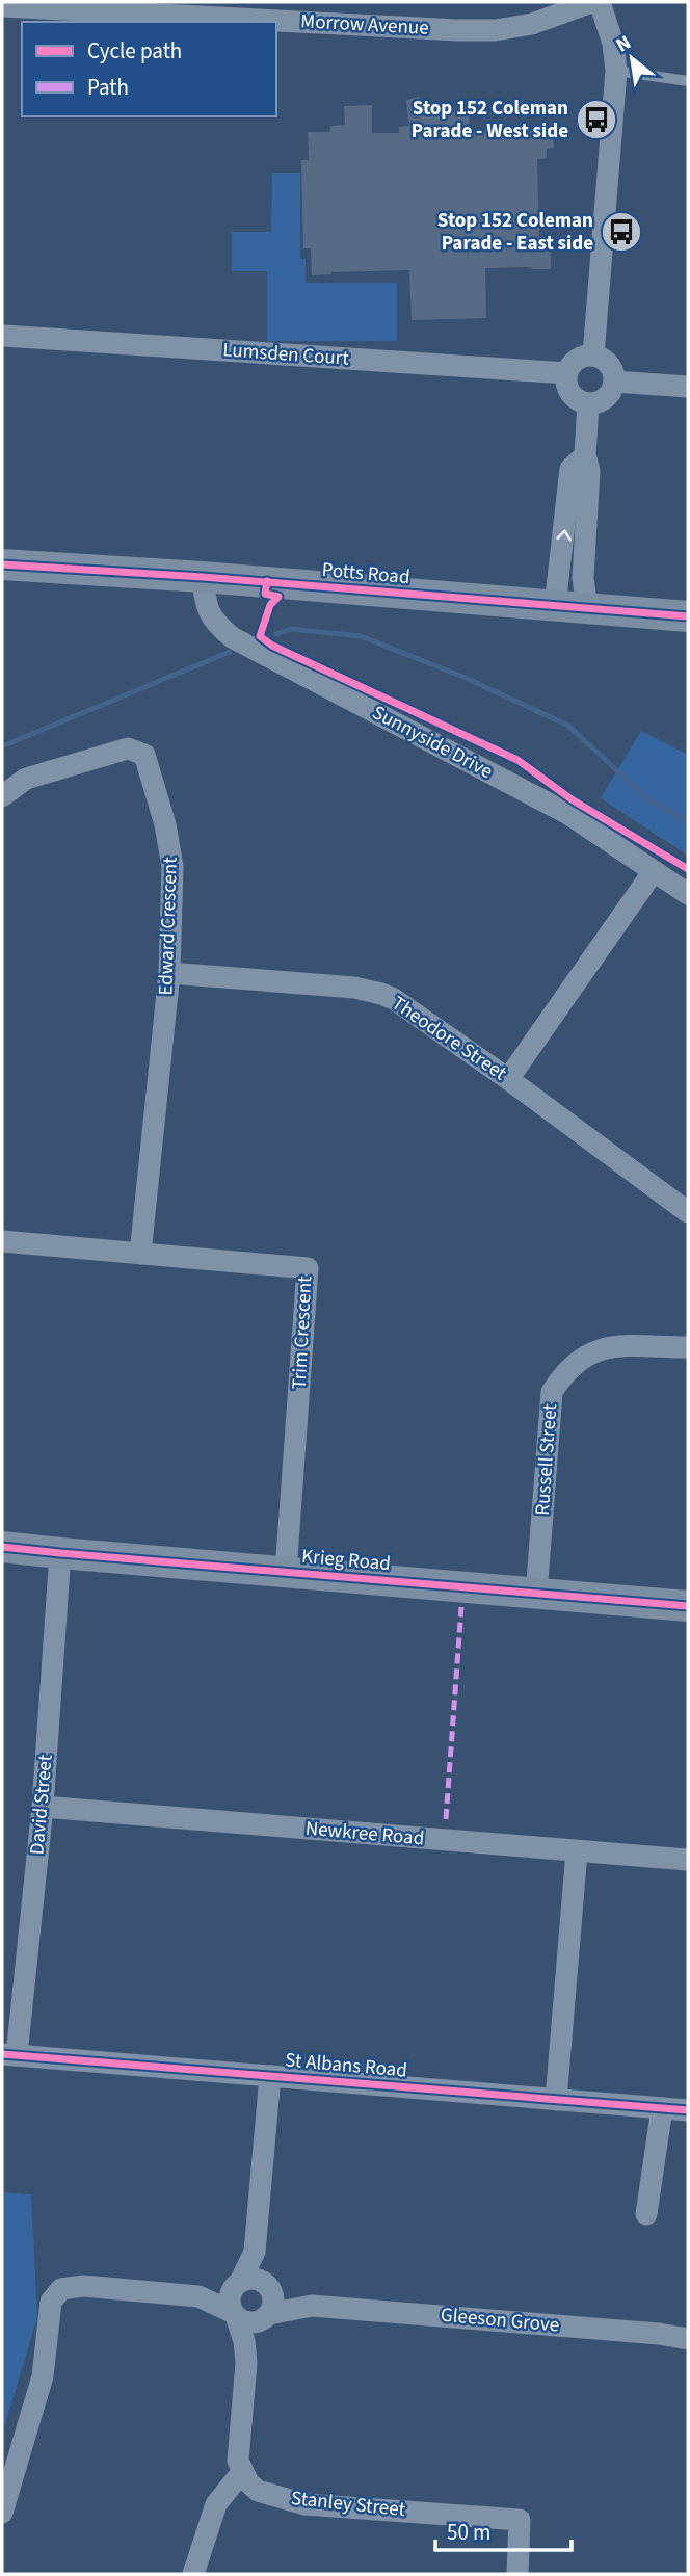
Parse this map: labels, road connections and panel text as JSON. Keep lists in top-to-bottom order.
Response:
{
  "streets": {
    "street": [
      "Morrow Avenue",
      "Lumsden Court",
      "Potts Road",
      "Sunnyside Drive",
      "Edward Crescent",
      "Theodore Street",
      "Trim Crescent",
      "Russell Street",
      "Krieg Road",
      "David Street",
      "Newkree Road",
      "St Albans Road",
      "Gleeson Grove",
      "Stanley Street"
    ]
  },
  "crossings": [
    ["Potts Road", "Sunnyside Drive"],
    ["Edward Crescent", "Theodore Street"],
    ["Edward Crescent", "Trim Crescent"],
    ["Trim Crescent", "Krieg Road"],
    ["Russell Street", "Krieg Road"],
    ["Krieg Road", "David Street"],
    ["David Street", "Newkree Road"],
    ["David Street", "St Albans Road"]
  ],
  "places": {
    "bus stop": ["Stop 152 Coleman Parade - West side", "Stop 152 Coleman Parade - East side"]
  },
  "legend": ["Cycle path", "Path"],
  "scale_bar": "50 m",
  "north": "top left"
}
